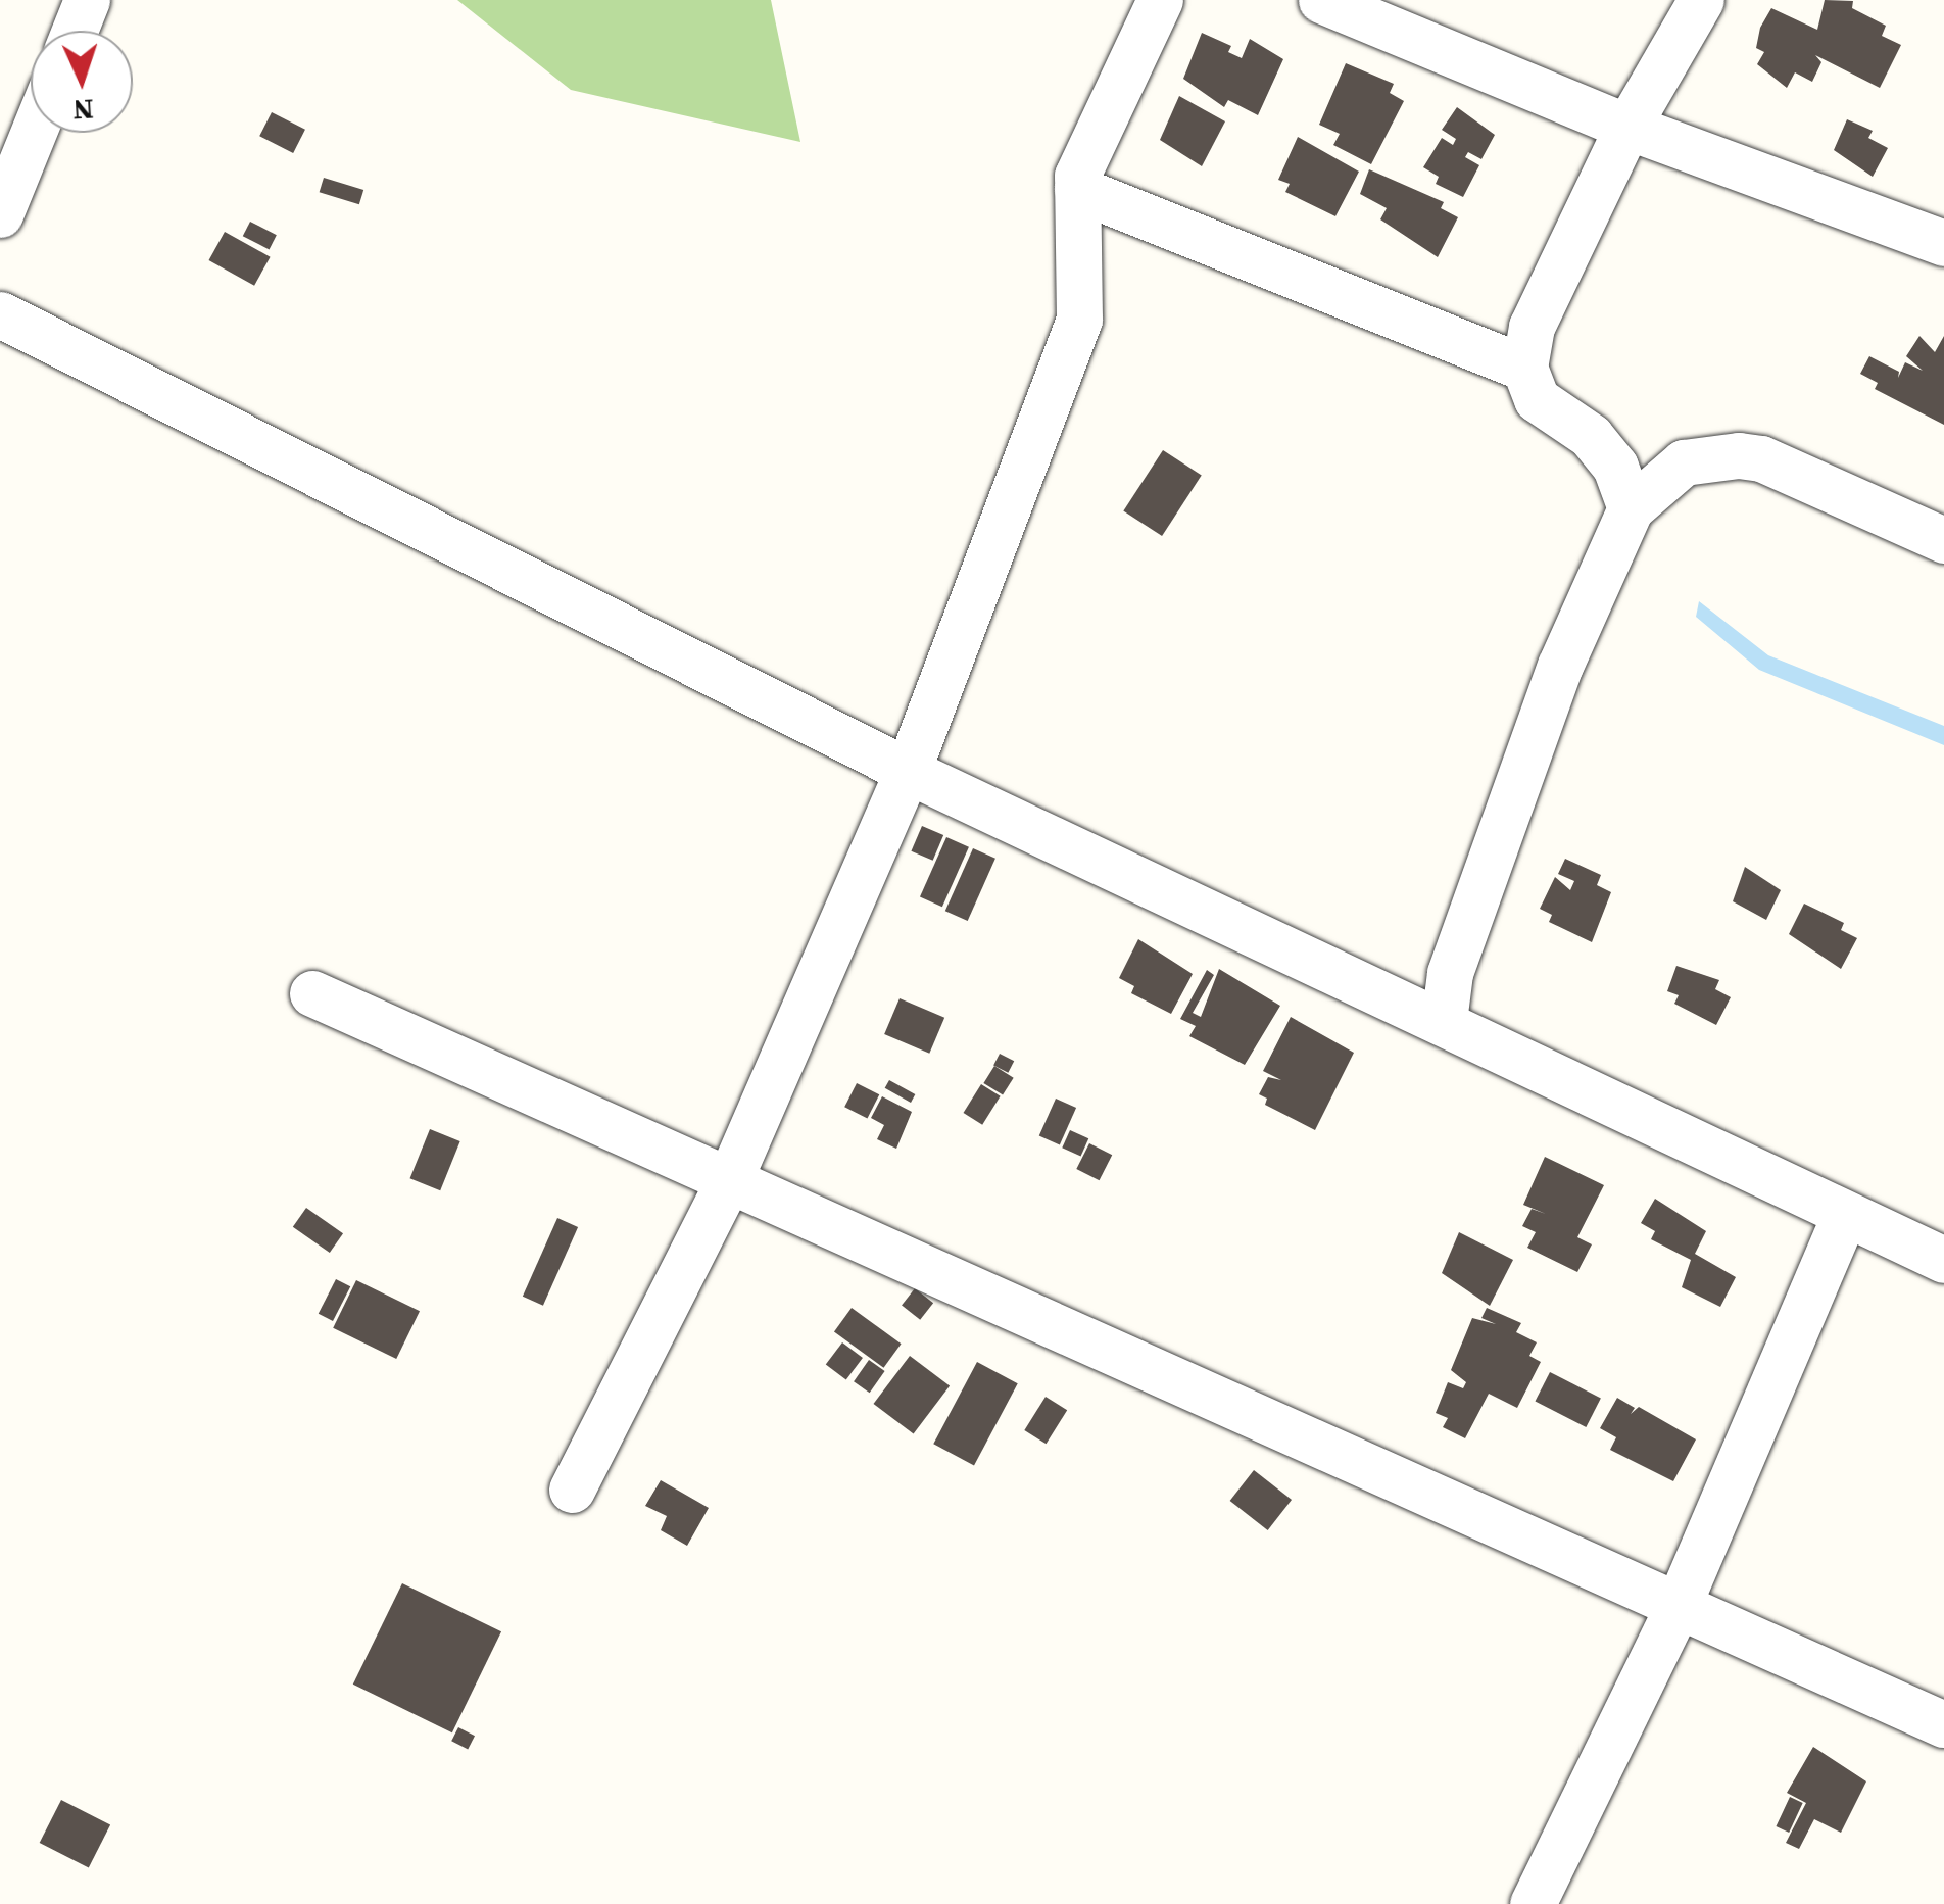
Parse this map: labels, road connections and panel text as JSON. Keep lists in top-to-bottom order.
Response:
{
  "north": "bottom"
}
